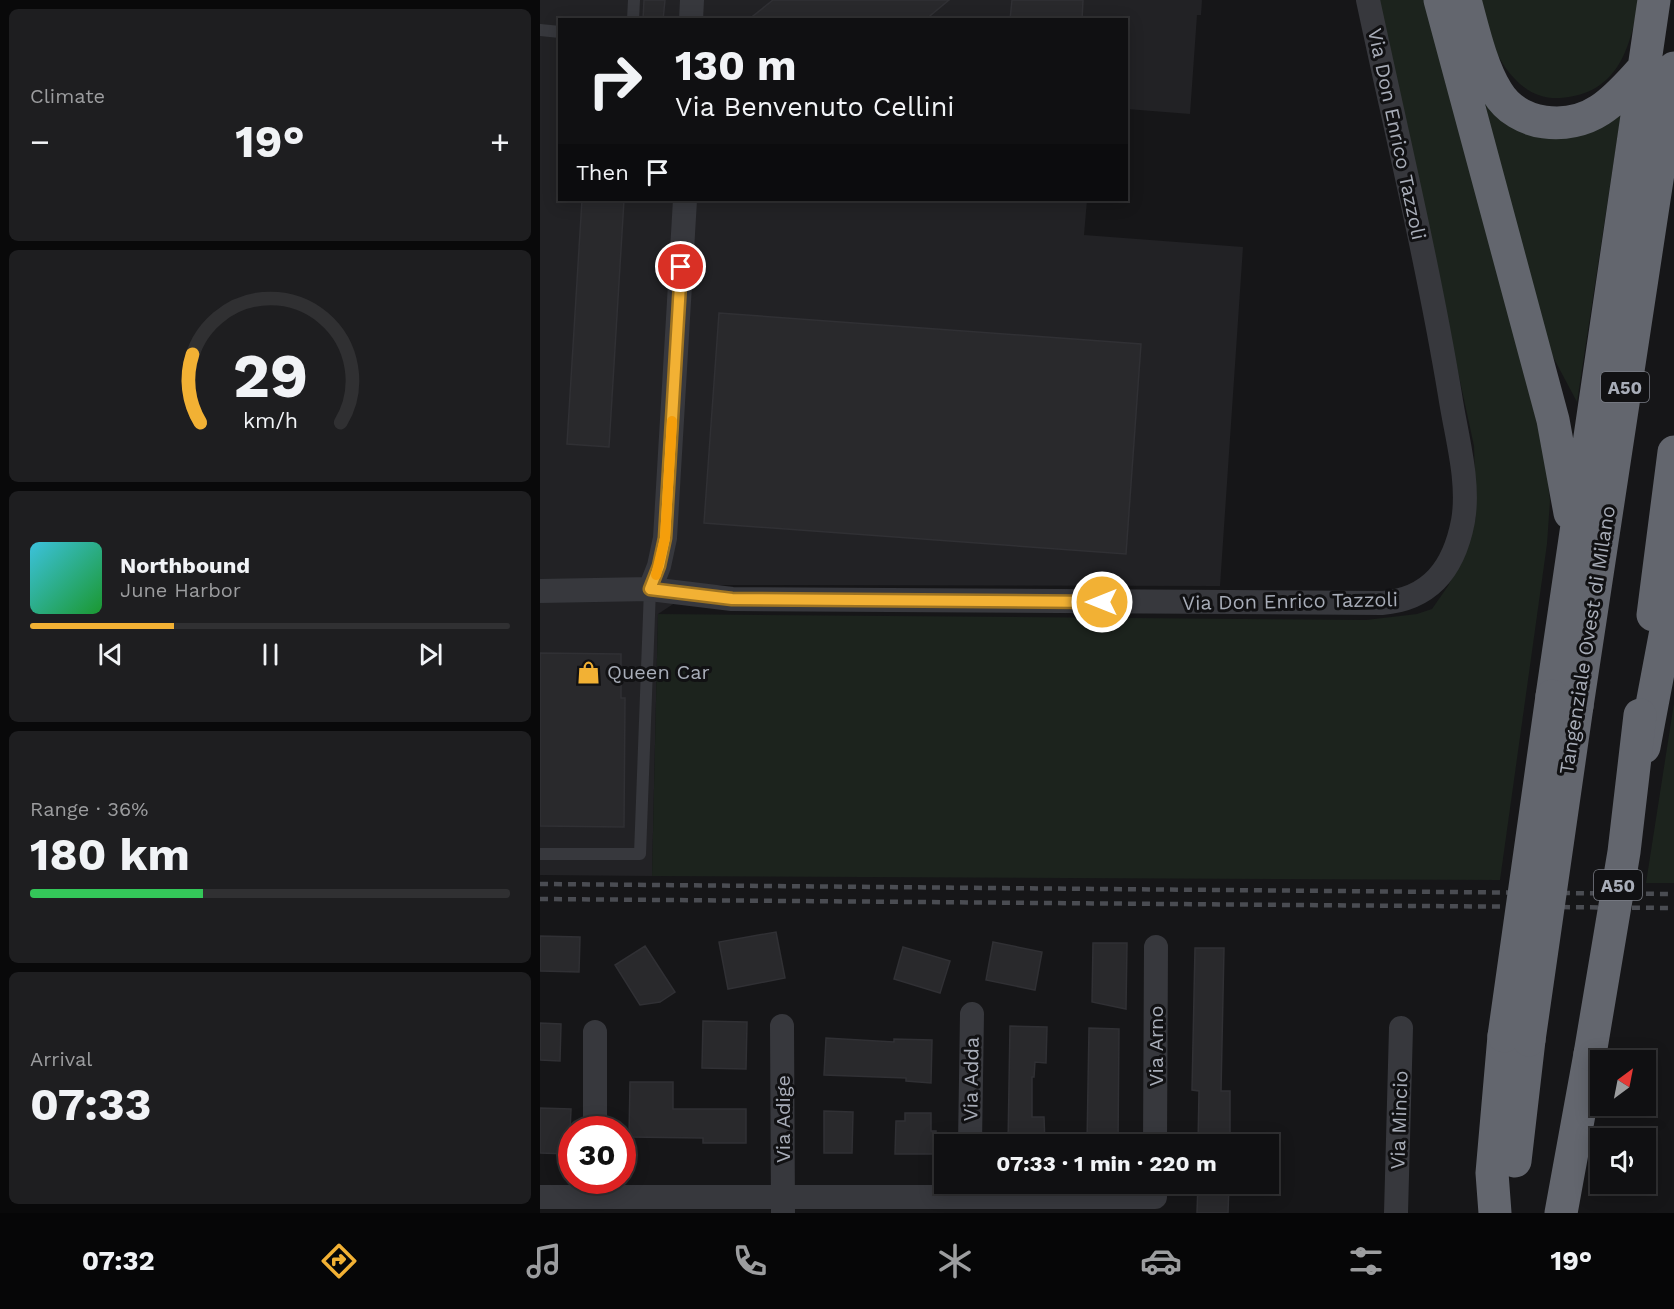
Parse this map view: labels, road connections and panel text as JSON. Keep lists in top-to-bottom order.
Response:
{
  "streets": {
    "highway": ["A50", "Tangenziale Ovest di Milano"],
    "street": [
      "Via Don Enrico Tazzoli",
      "Via Arno",
      "Via Adda",
      "Via Adige",
      "Via Mincio"
    ]
  },
  "places": {
    "shop": ["Queen Car"]
  },
  "north": "top right",
  "page": {
    "tile": [
      "Climate",
      ["Range · 36%", "180 km"],
      ["Arrival", "07:33"]
    ],
    "turn": ["130 m", "Via Benvenuto Cellini"],
    "heat": ["−", "19°", "+"],
    "then": "Then",
    "song": ["Northbound", "June Harbor"],
    "limit": "30",
    "trip": "07:33 · 1 min · 220 m",
    "tabs": ["07:32", "19°"],
    "gauge": ["29", "km/h"]
  }
}
